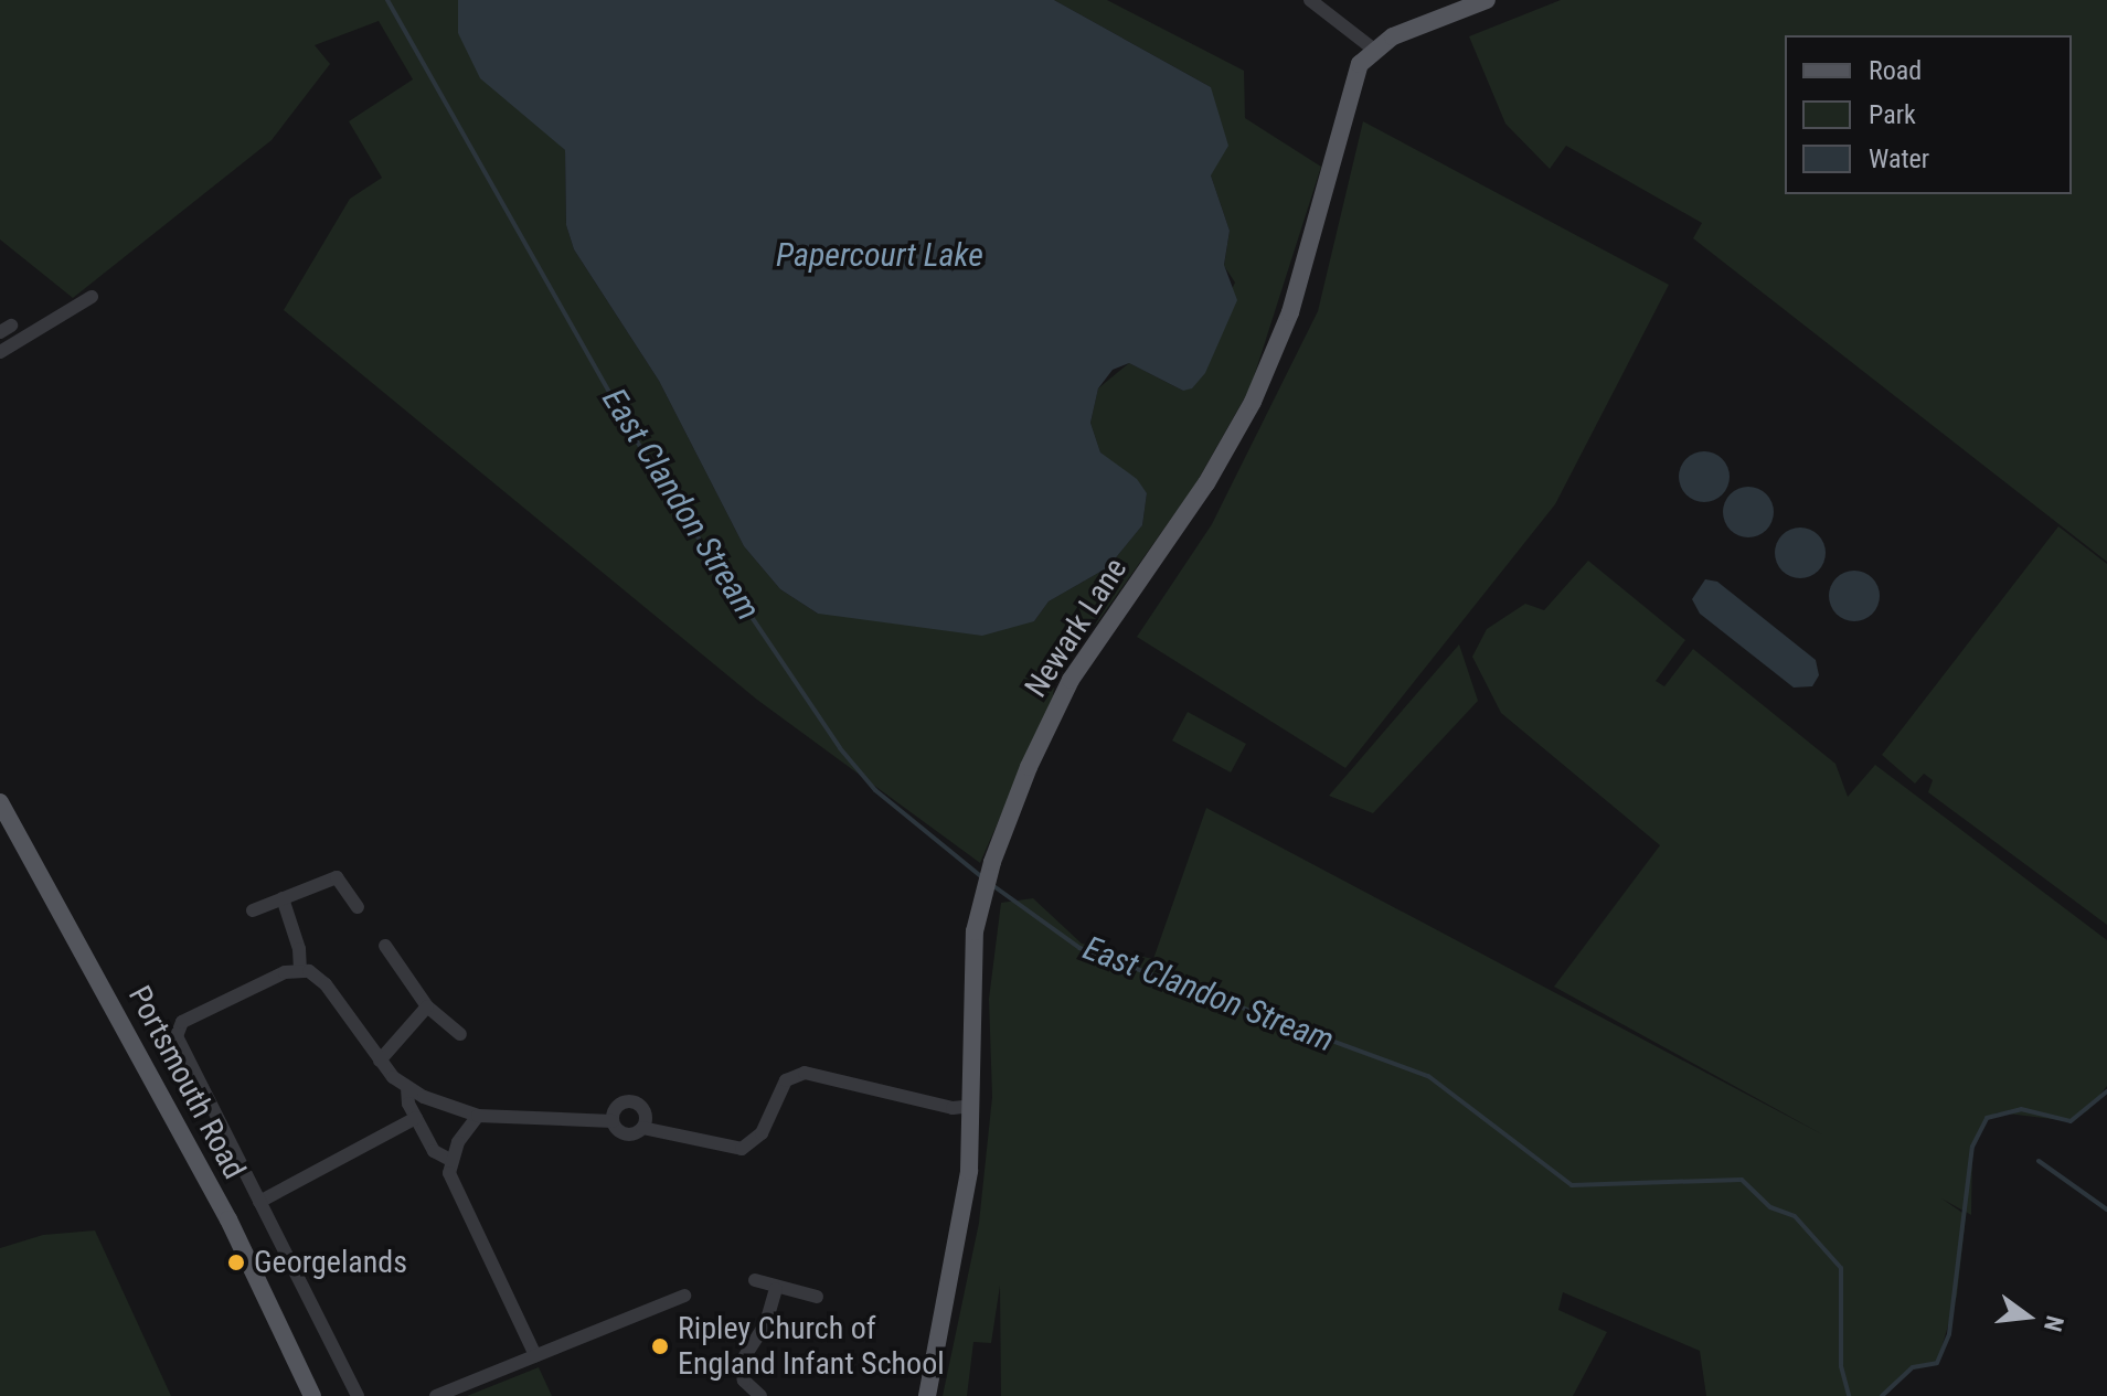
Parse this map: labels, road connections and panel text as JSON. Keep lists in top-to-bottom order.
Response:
{
  "streets": {
    "main road": ["Newark Lane", "Portsmouth Road"]
  },
  "water": ["Papercourt Lake", "East Clandon Stream"],
  "places": ["Georgelands", "Ripley Church of England Infant School"],
  "legend": ["Road", "Park", "Water"],
  "north": "right"
}
